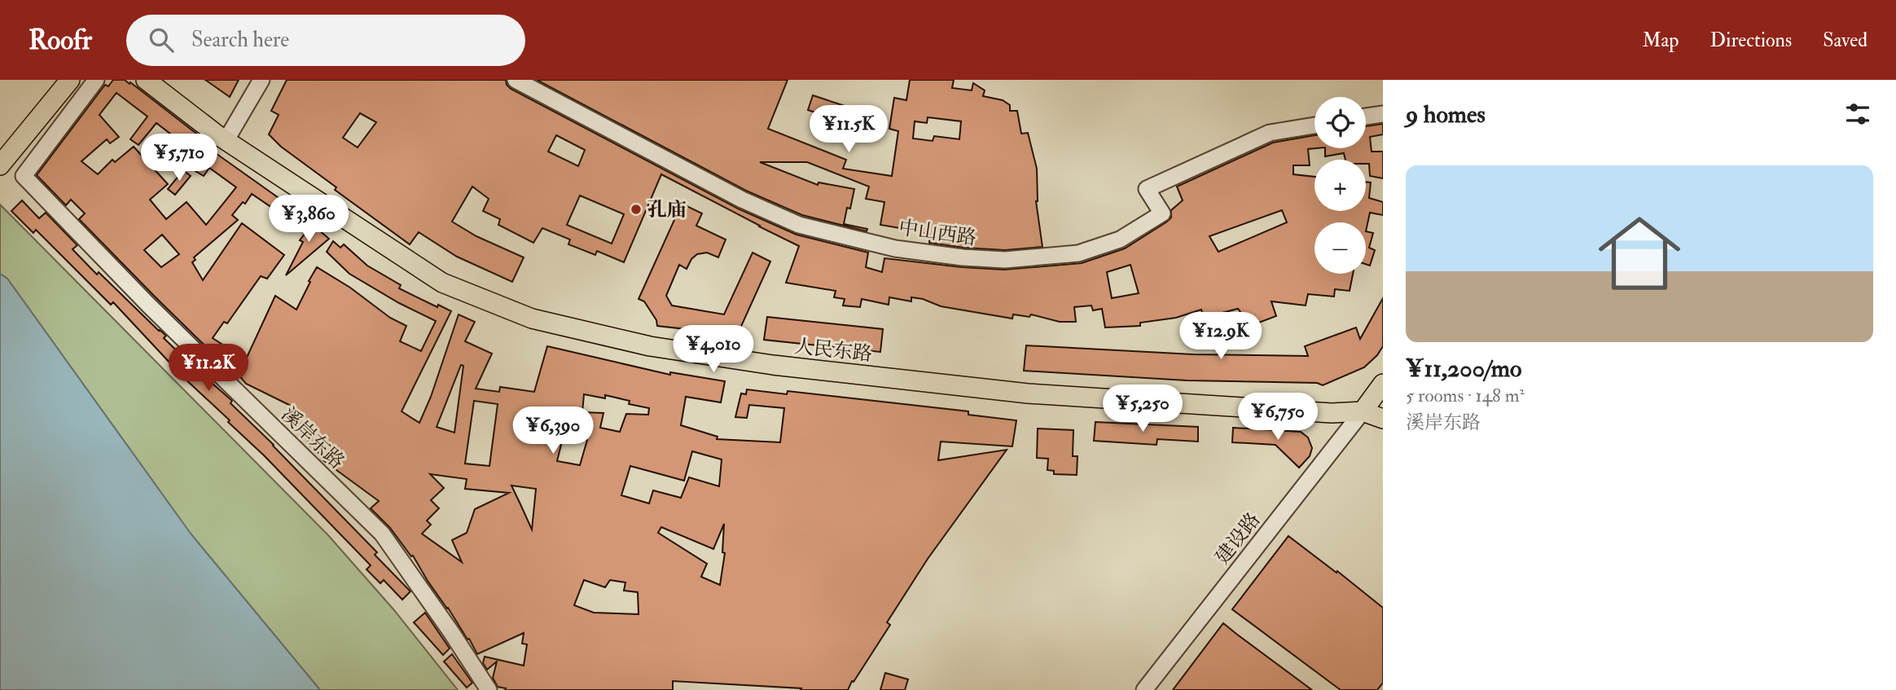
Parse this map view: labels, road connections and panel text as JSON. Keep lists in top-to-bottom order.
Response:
{
  "streets": {
    "main road": ["人民东路"],
    "street": ["中山西路", "溪岸东路", "建设路"]
  },
  "crossings": [
    ["人民东路", "建设路"]
  ],
  "places": ["孔庙"],
  "page": {
    "header": "Roofr",
    "search": "Search here",
    "nav": ["Map", "Directions", "Saved"],
    "heading": "9 homes",
    "map_buttons": ["+", "−"],
    "price": [
      "¥11.5K",
      "¥5,710",
      "¥3,860",
      "¥12.9K",
      "¥4,010",
      "¥11.2K",
      "¥5,250",
      "¥6,750",
      "¥6,390"
    ],
    "list": [
      {
        "name": "¥11,200/mo",
        "note": "5 rooms · 148 m² · 溪岸东路"
      }
    ]
  }
}
